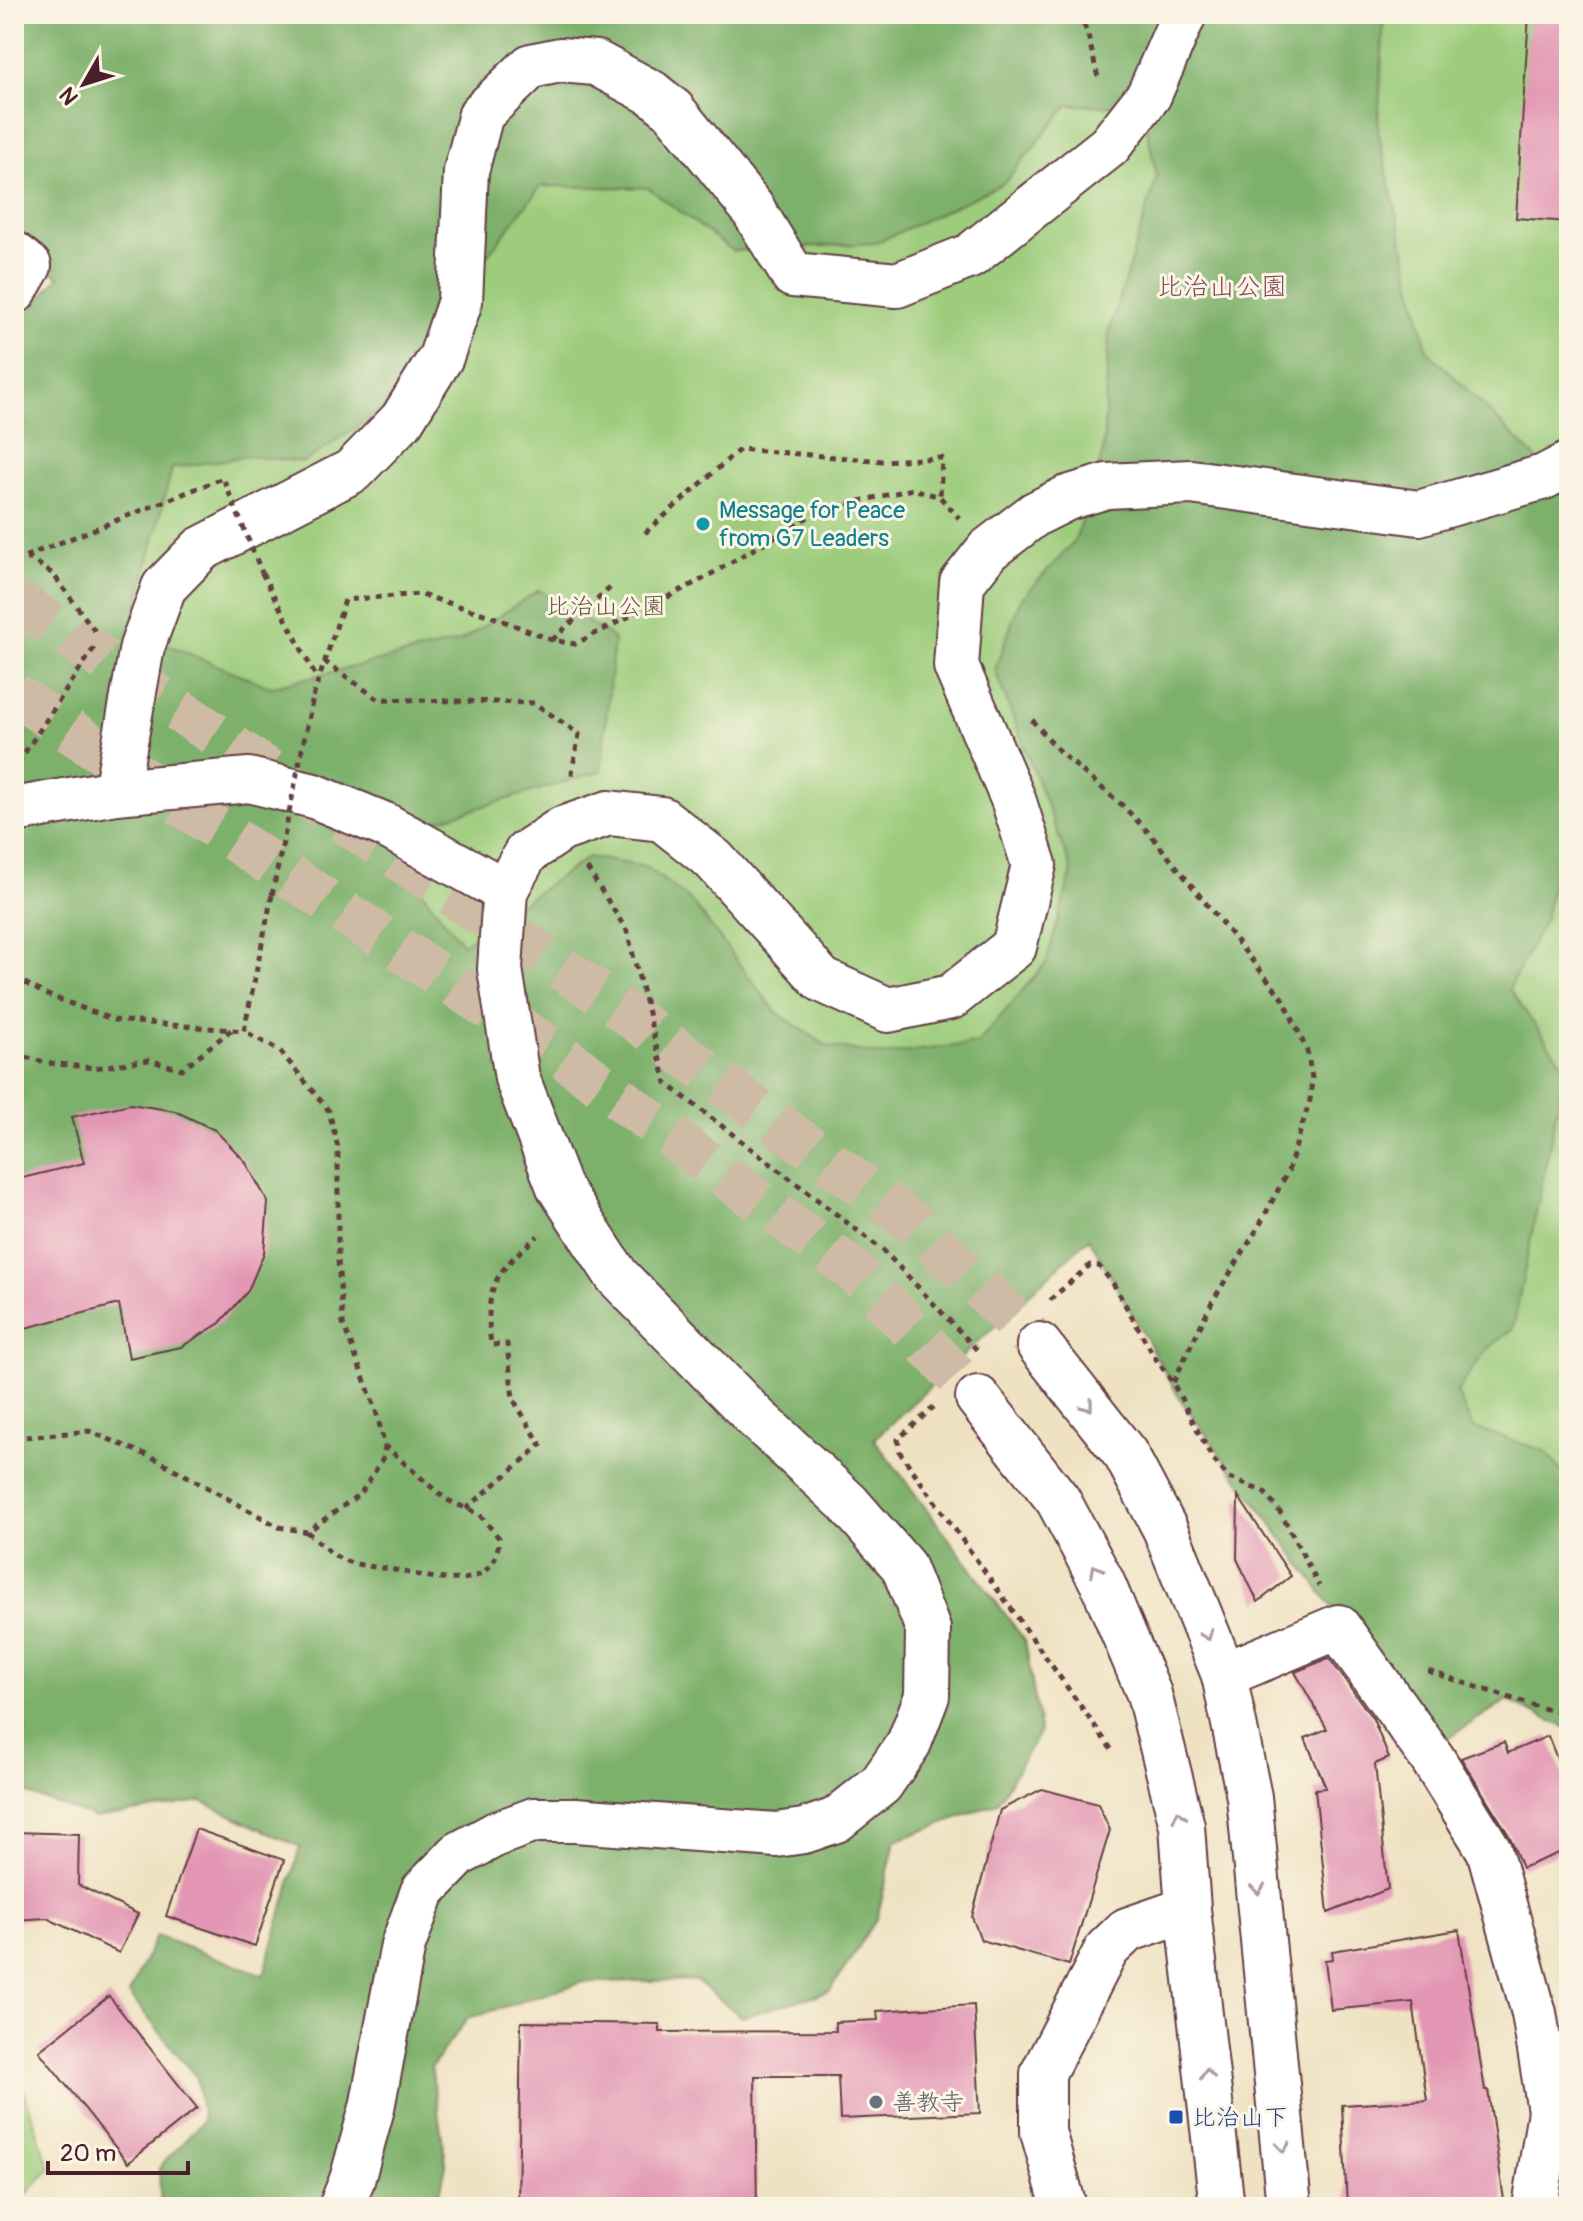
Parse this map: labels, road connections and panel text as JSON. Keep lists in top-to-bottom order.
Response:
{
  "districts": ["比治山公園"],
  "parks": ["比治山公園"],
  "places": {
    "other": ["Message for Peace from G7 Leaders", "善教寺"],
    "transit": ["比治山下"]
  },
  "scale_bar": "20 m",
  "north": "bottom left"
}
